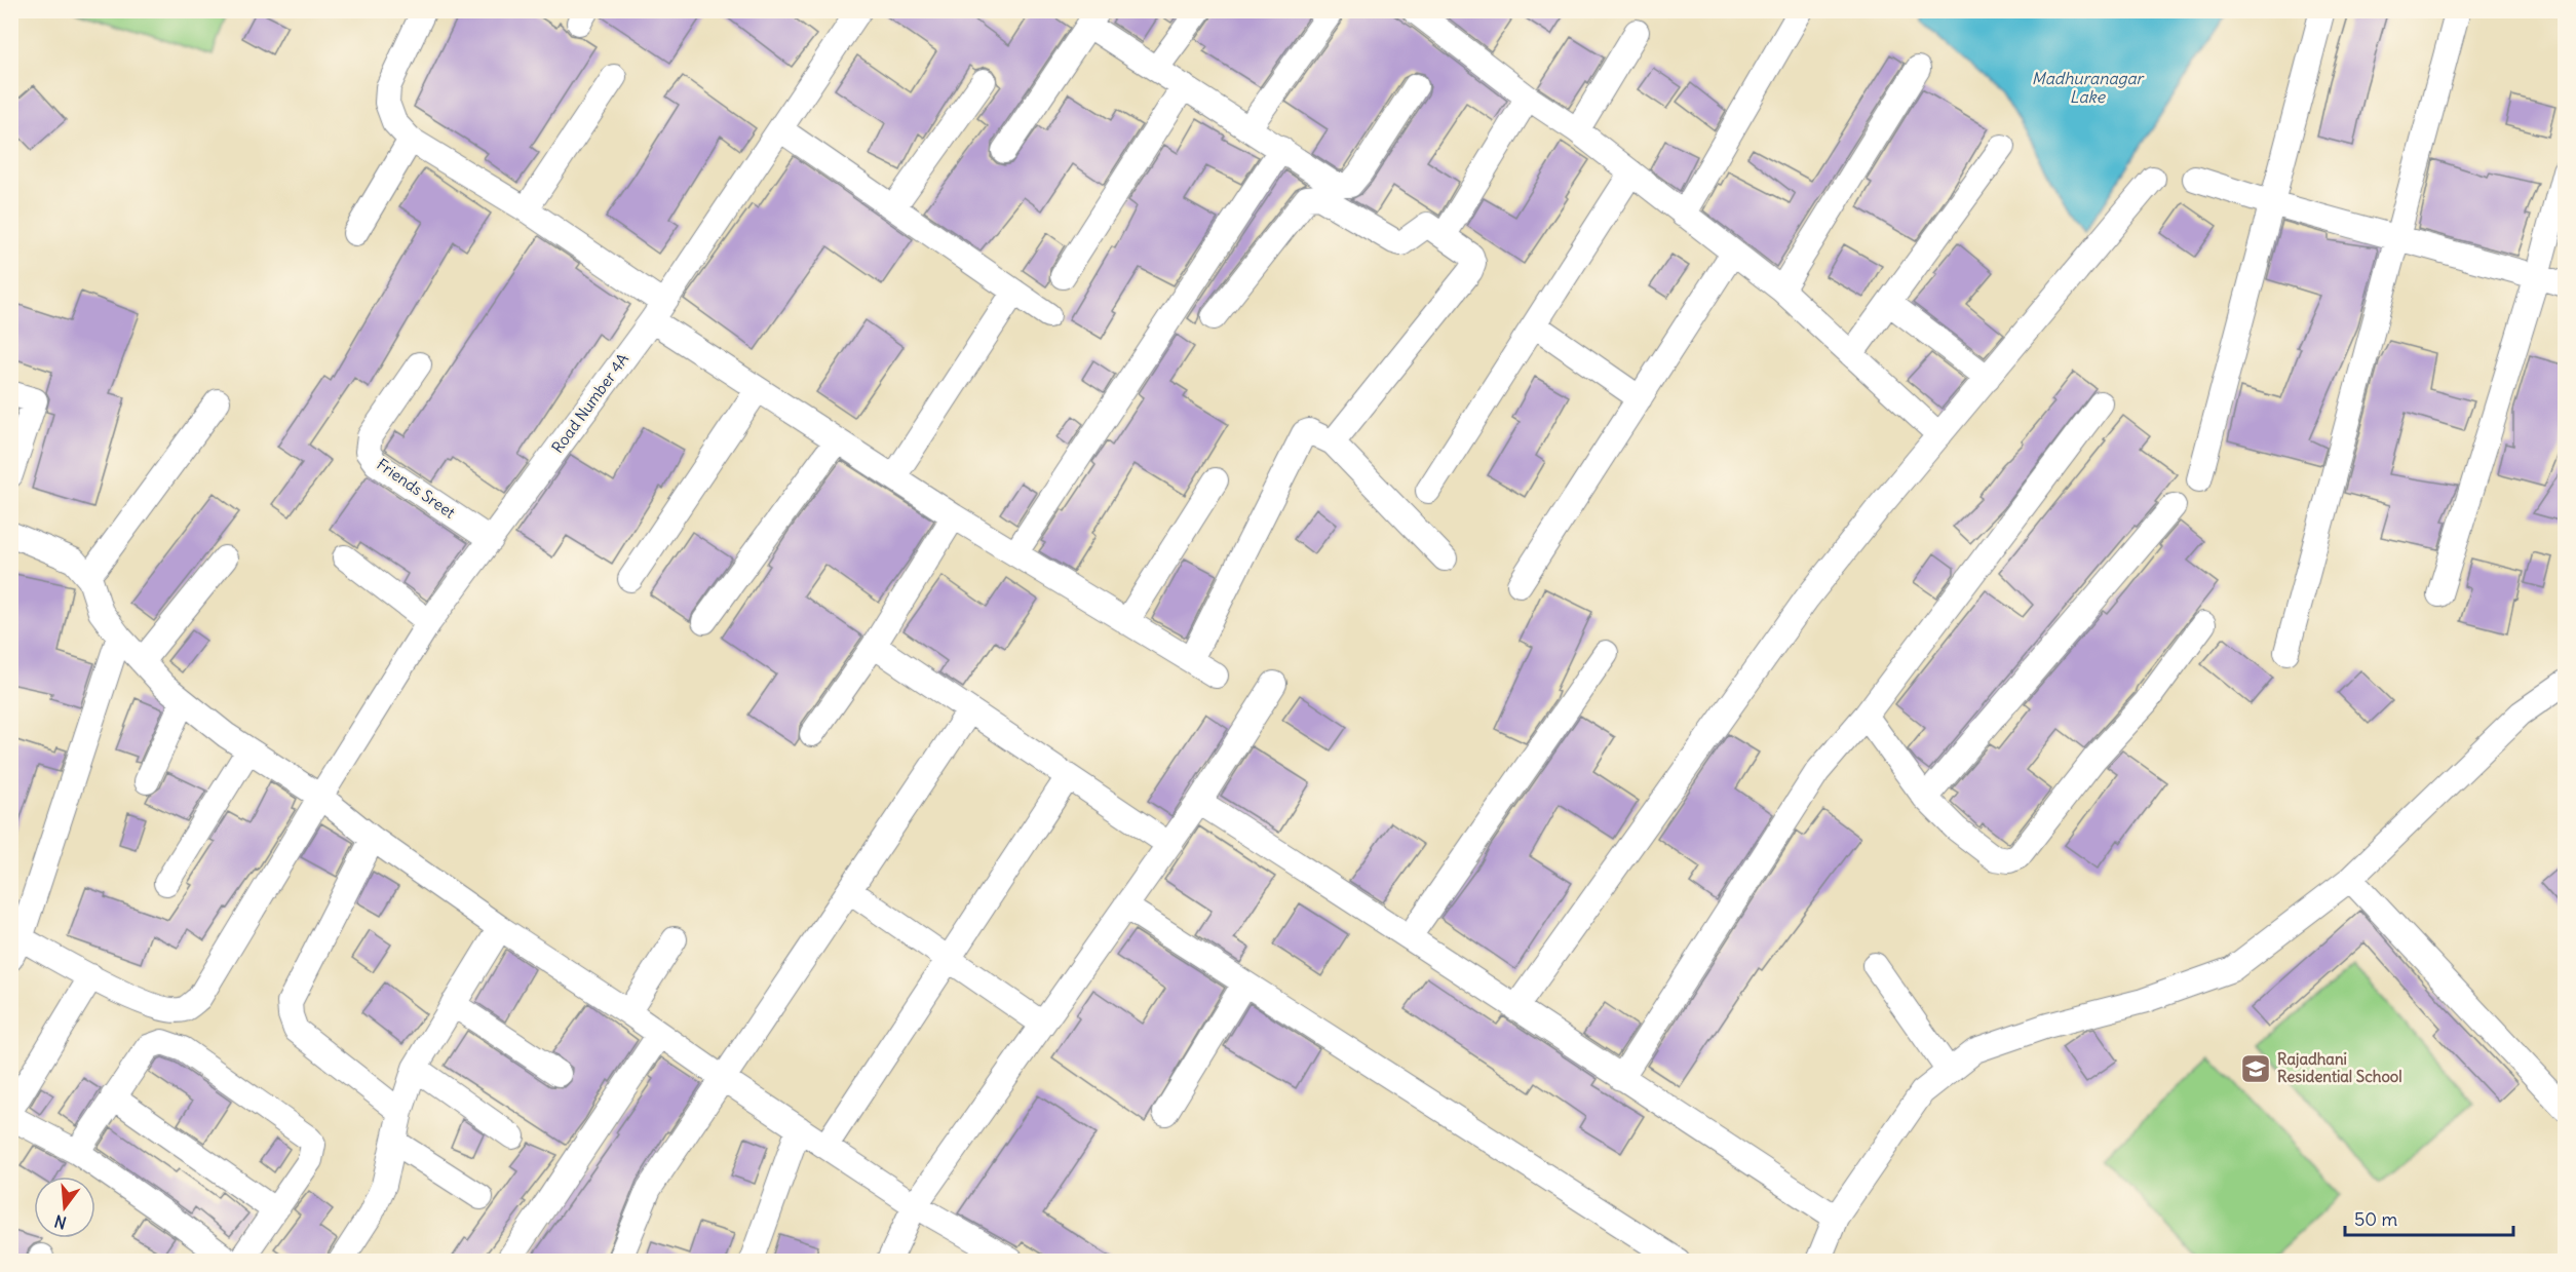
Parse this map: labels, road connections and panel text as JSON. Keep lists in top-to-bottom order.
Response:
{
  "streets": {
    "street": ["Road Number 4A", "Friends Sreet"]
  },
  "crossings": [
    ["Road Number 4A", "Friends Sreet"]
  ],
  "water": ["Madhuranagar Lake"],
  "places": {
    "school or university": ["Rajadhani Residential School"]
  },
  "scale_bar": "50 m",
  "north": "bottom"
}
